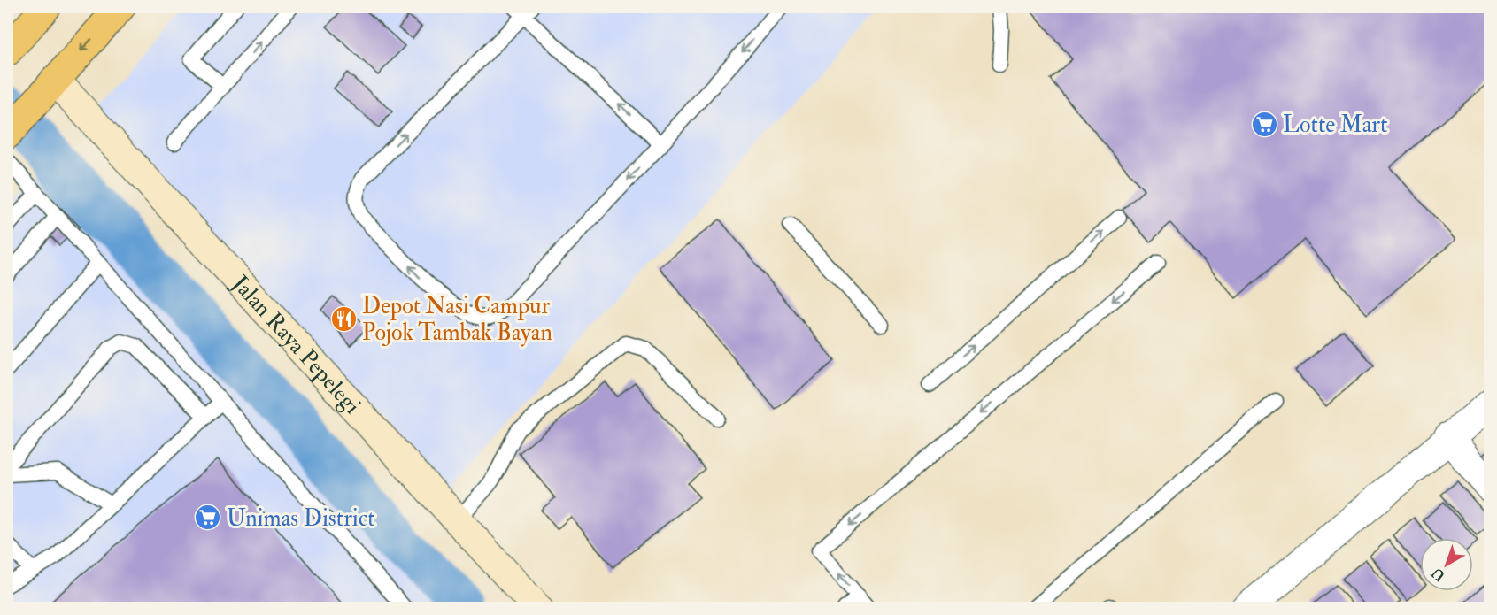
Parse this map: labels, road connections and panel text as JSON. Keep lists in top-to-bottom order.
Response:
{
  "streets": {
    "street": ["Jalan Raya Pepelegi"]
  },
  "places": {
    "supermarket": ["Lotte Mart", "Unimas District"],
    "restaurant": ["Depot Nasi Campur Pojok Tambak Bayan"]
  },
  "north": "bottom left"
}
